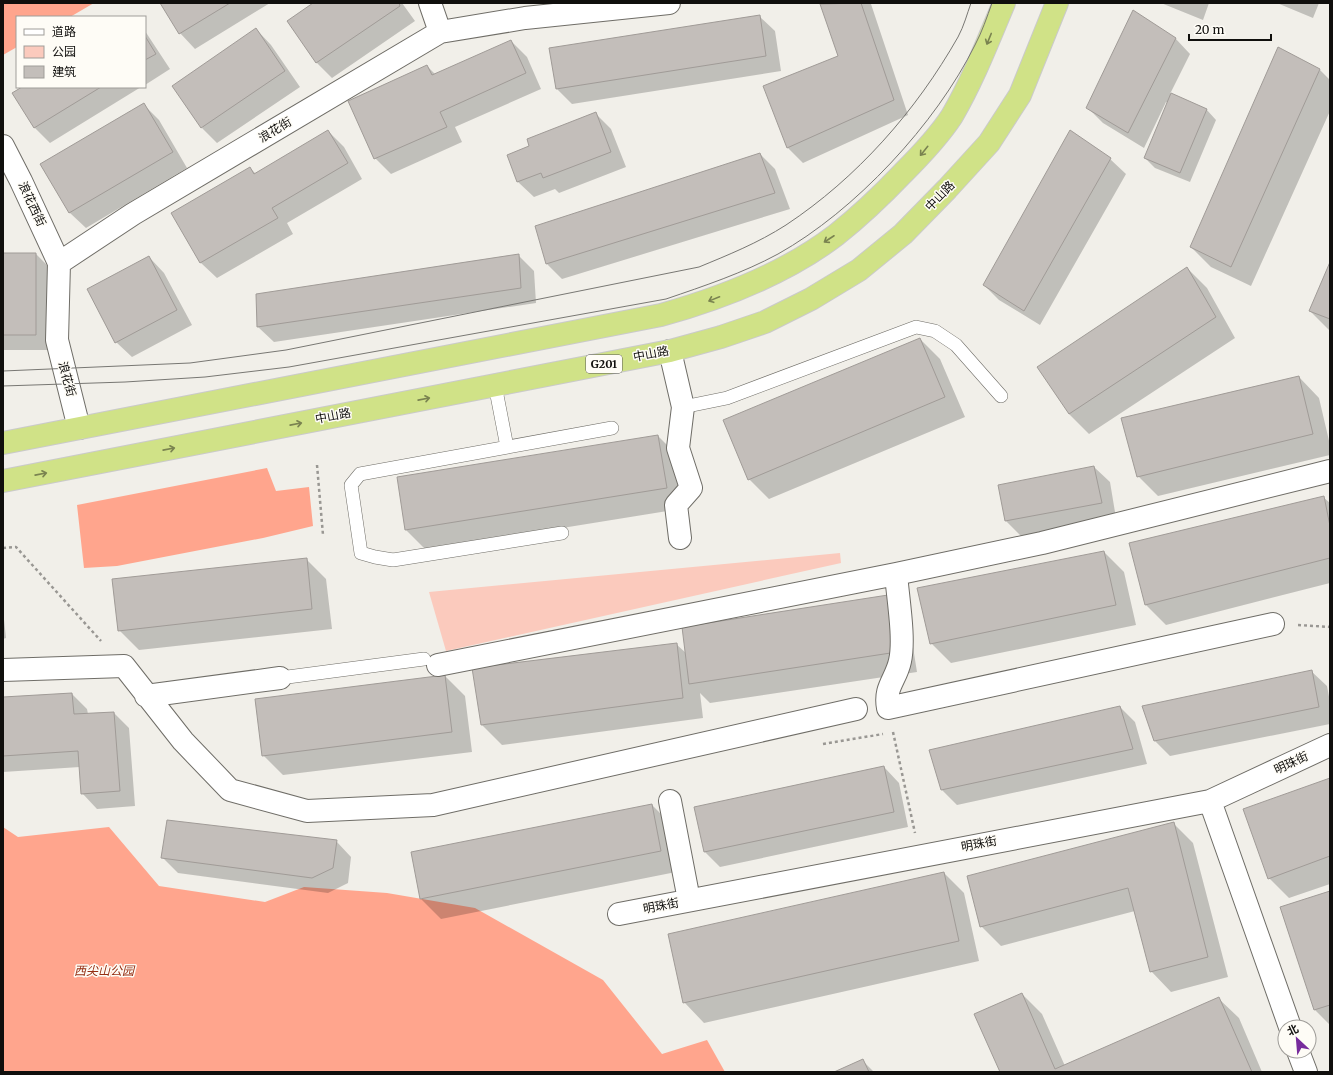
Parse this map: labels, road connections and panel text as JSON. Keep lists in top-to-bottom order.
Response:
{
  "streets": {
    "highway": ["中山路", "G201"],
    "street": ["浪花街", "浪花西街", "明珠街"]
  },
  "crossings": [
    ["浪花街", "浪花西街"]
  ],
  "parks": ["西尖山公园"],
  "legend": ["道路", "公园", "建筑"],
  "scale_bar": "20 m",
  "north": "top left"
}
